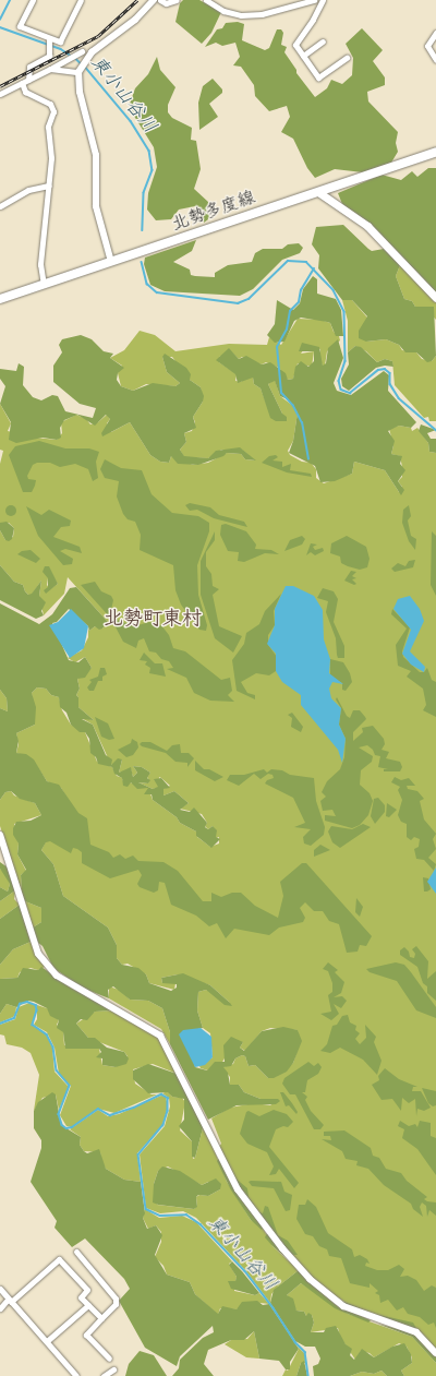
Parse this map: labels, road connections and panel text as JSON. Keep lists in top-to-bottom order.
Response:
{
  "streets": {
    "main road": ["北勢多度線"]
  },
  "districts": ["北勢町東村"],
  "water": ["東小山谷川"]
}
